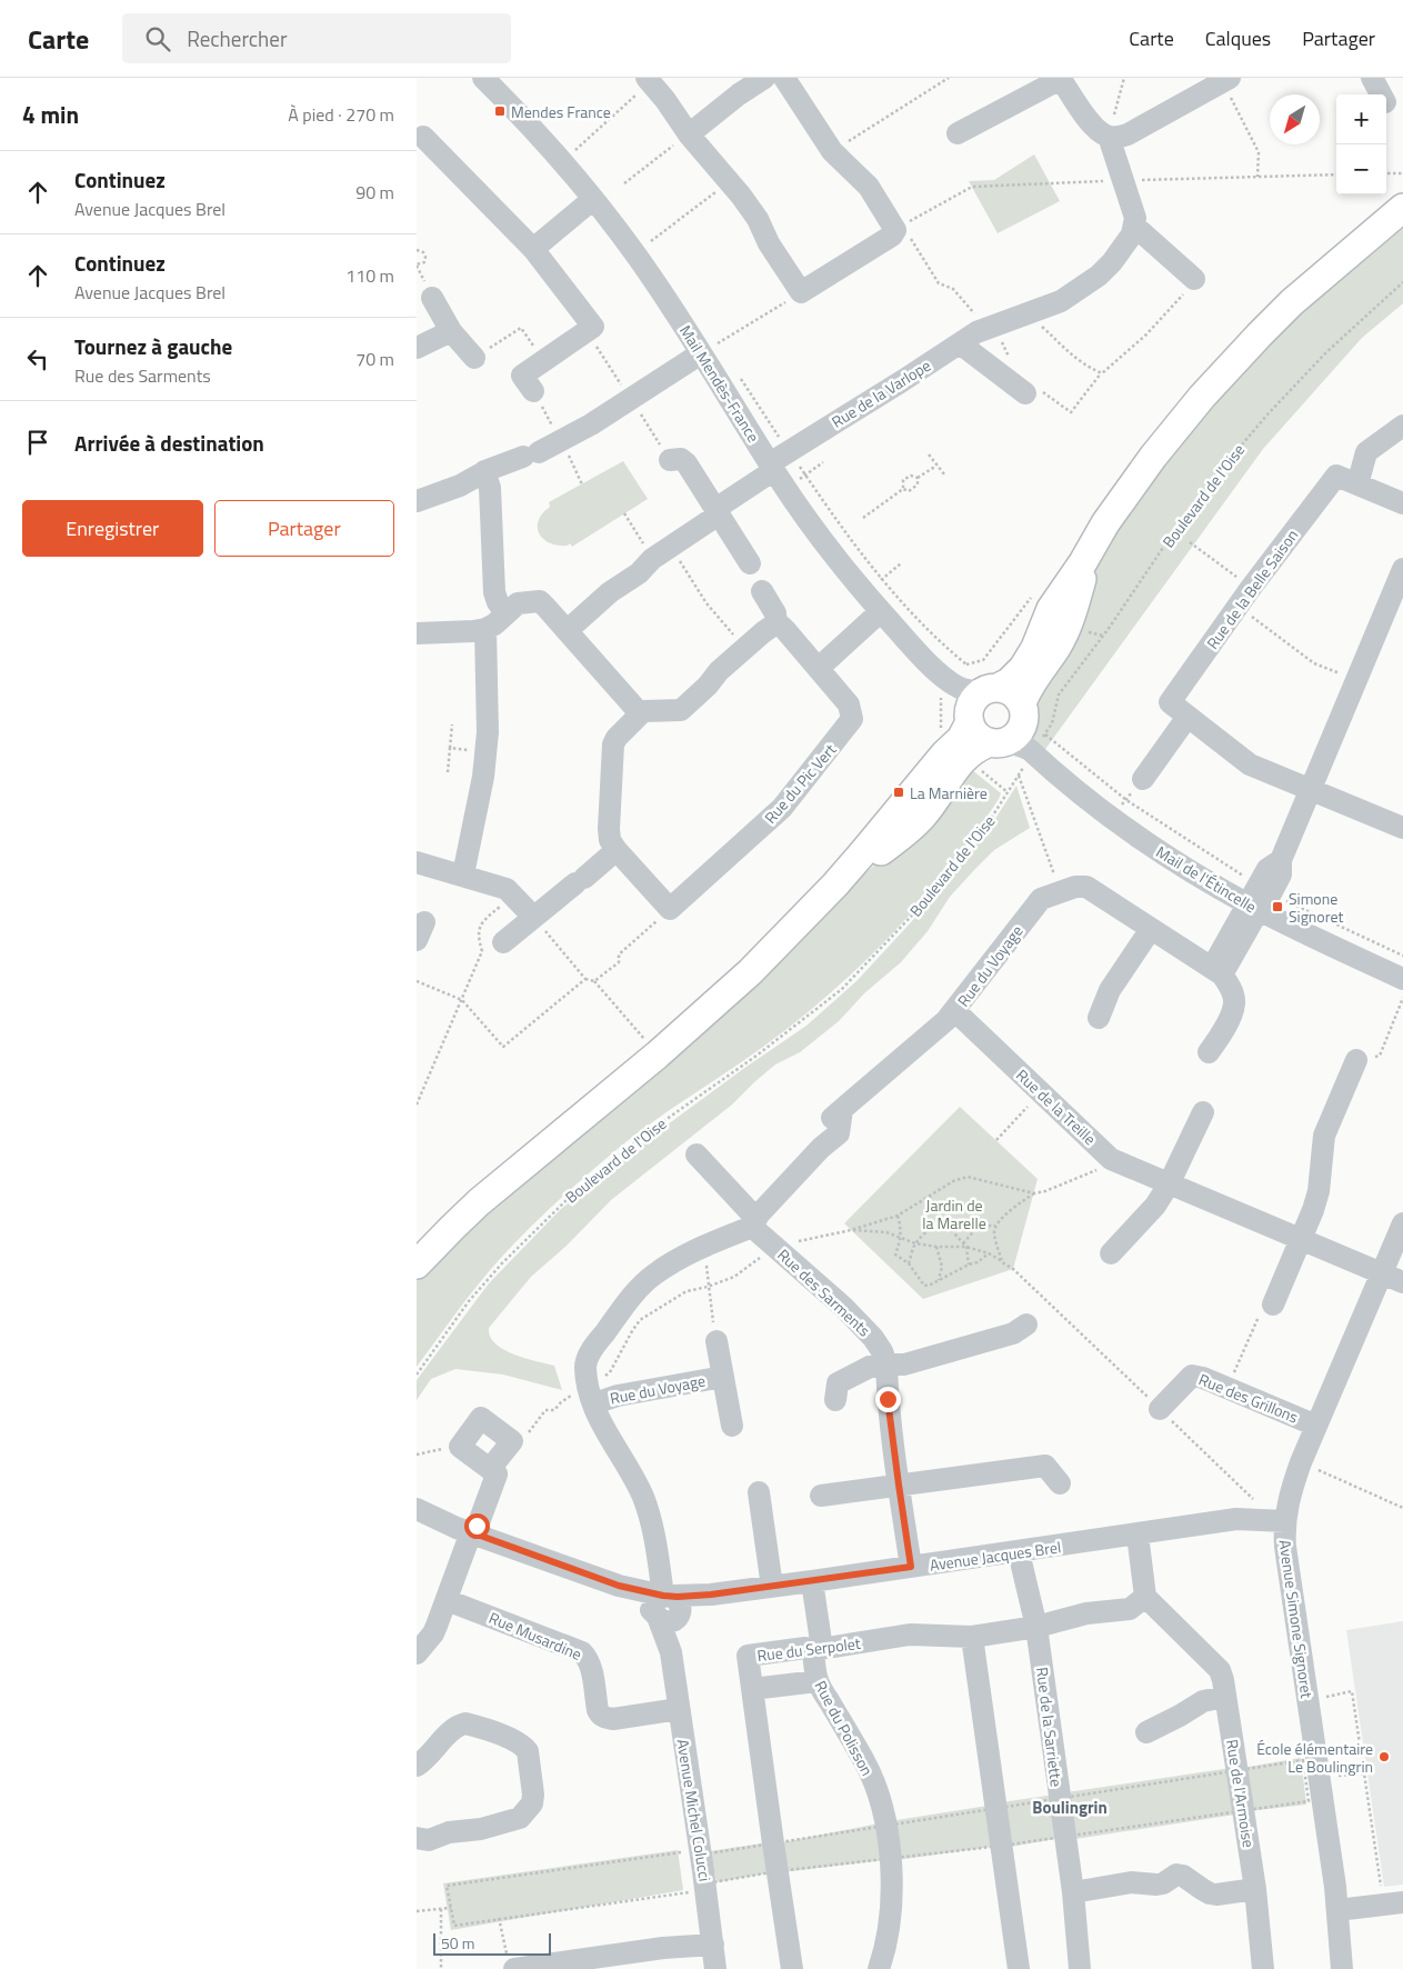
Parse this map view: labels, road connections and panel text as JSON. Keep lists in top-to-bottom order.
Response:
{
  "streets": {
    "street": [
      "Mail Mendès-France",
      "Rue de la Varlope",
      "Rue de la Belle Saison",
      "Rue du Pic Vert",
      "Mail de l'Étincelle",
      "Rue du Voyage",
      "Rue de la Treille",
      "Rue des Sarments",
      "Rue des Grillons",
      "Avenue Jacques Brel",
      "Avenue Simone Signoret",
      "Rue Musardine",
      "Rue du Serpolet",
      "Rue de la Sarriette",
      "Rue du Polisson",
      "Rue de l'Armoise",
      "Avenue Michel Colucci"
    ],
    "path": ["Boulevard de l'Oise"]
  },
  "crossings": [
    ["Mail Mendès-France", "Rue de la Varlope"],
    ["Boulevard de l'Oise", "Mail de l'Étincelle"],
    ["Rue du Voyage", "Rue de la Treille"],
    ["Rue du Voyage", "Rue des Sarments"],
    ["Rue du Voyage", "Avenue Jacques Brel"],
    ["Rue du Voyage", "Avenue Michel Colucci"],
    ["Rue de la Treille", "Avenue Simone Signoret"],
    ["Rue des Sarments", "Avenue Jacques Brel"],
    ["Rue des Grillons", "Avenue Simone Signoret"],
    ["Avenue Jacques Brel", "Avenue Simone Signoret"],
    ["Avenue Jacques Brel", "Rue de la Sarriette"],
    ["Avenue Jacques Brel", "Rue du Polisson"],
    ["Avenue Jacques Brel", "Avenue Michel Colucci"],
    ["Rue Musardine", "Avenue Michel Colucci"],
    ["Rue du Serpolet", "Rue de la Sarriette"],
    ["Rue du Serpolet", "Rue du Polisson"],
    ["Rue du Serpolet", "Rue de l'Armoise"]
  ],
  "districts": ["Boulingrin"],
  "parks": ["Jardin de la Marelle"],
  "places": {
    "transit": ["Mendes France", "La Marnière", "Simone Signoret"],
    "other": ["École élémentaire Le Boulingrin"]
  },
  "scale_bar": "50 m",
  "north": "bottom left",
  "page": {
    "header": "Carte",
    "search": "Rechercher",
    "nav": ["Carte", "Calques", "Partager"],
    "heading": ["4 min", "À pied · 270 m"],
    "map_buttons": ["+", "−"],
    "list": [
      ["Continuez", "Avenue Jacques Brel", "90 m"],
      ["Continuez", "Avenue Jacques Brel", "110 m"],
      ["Tournez à gauche", "Rue des Sarments", "70 m"],
      "Arrivée à destination"
    ],
    "buttons": ["Enregistrer", "Partager"],
    "scale": "50 m"
  }
}
